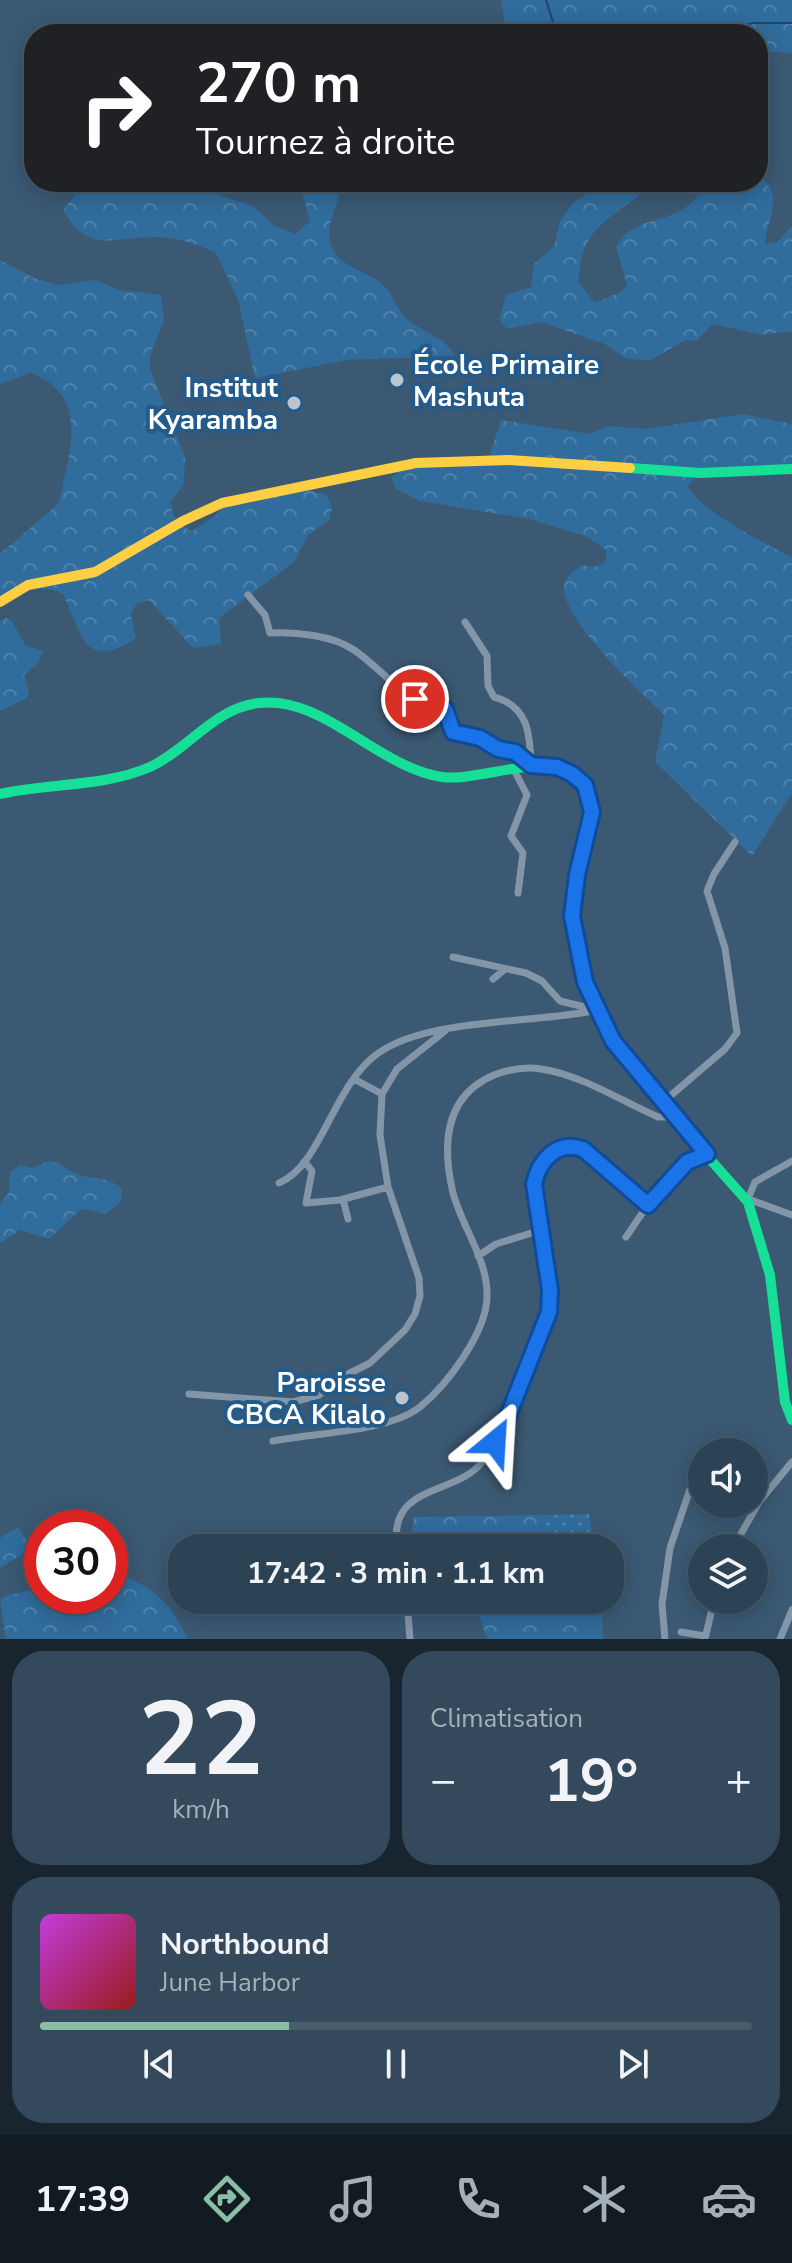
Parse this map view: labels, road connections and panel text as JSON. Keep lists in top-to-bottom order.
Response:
{
  "places": ["École Primaire Mashuta", "Institut Kyaramba", "Paroisse CBCA Kilalo"],
  "page": {
    "turn": ["270 m", "Tournez à droite"],
    "limit": "30",
    "trip": "17:42 · 3 min · 1.1 km",
    "tile": [
      ["22", "km/h"],
      "Climatisation"
    ],
    "heat": ["−", "19°", "+"],
    "song": ["Northbound", "June Harbor"],
    "tabs": "17:39"
  }
}
